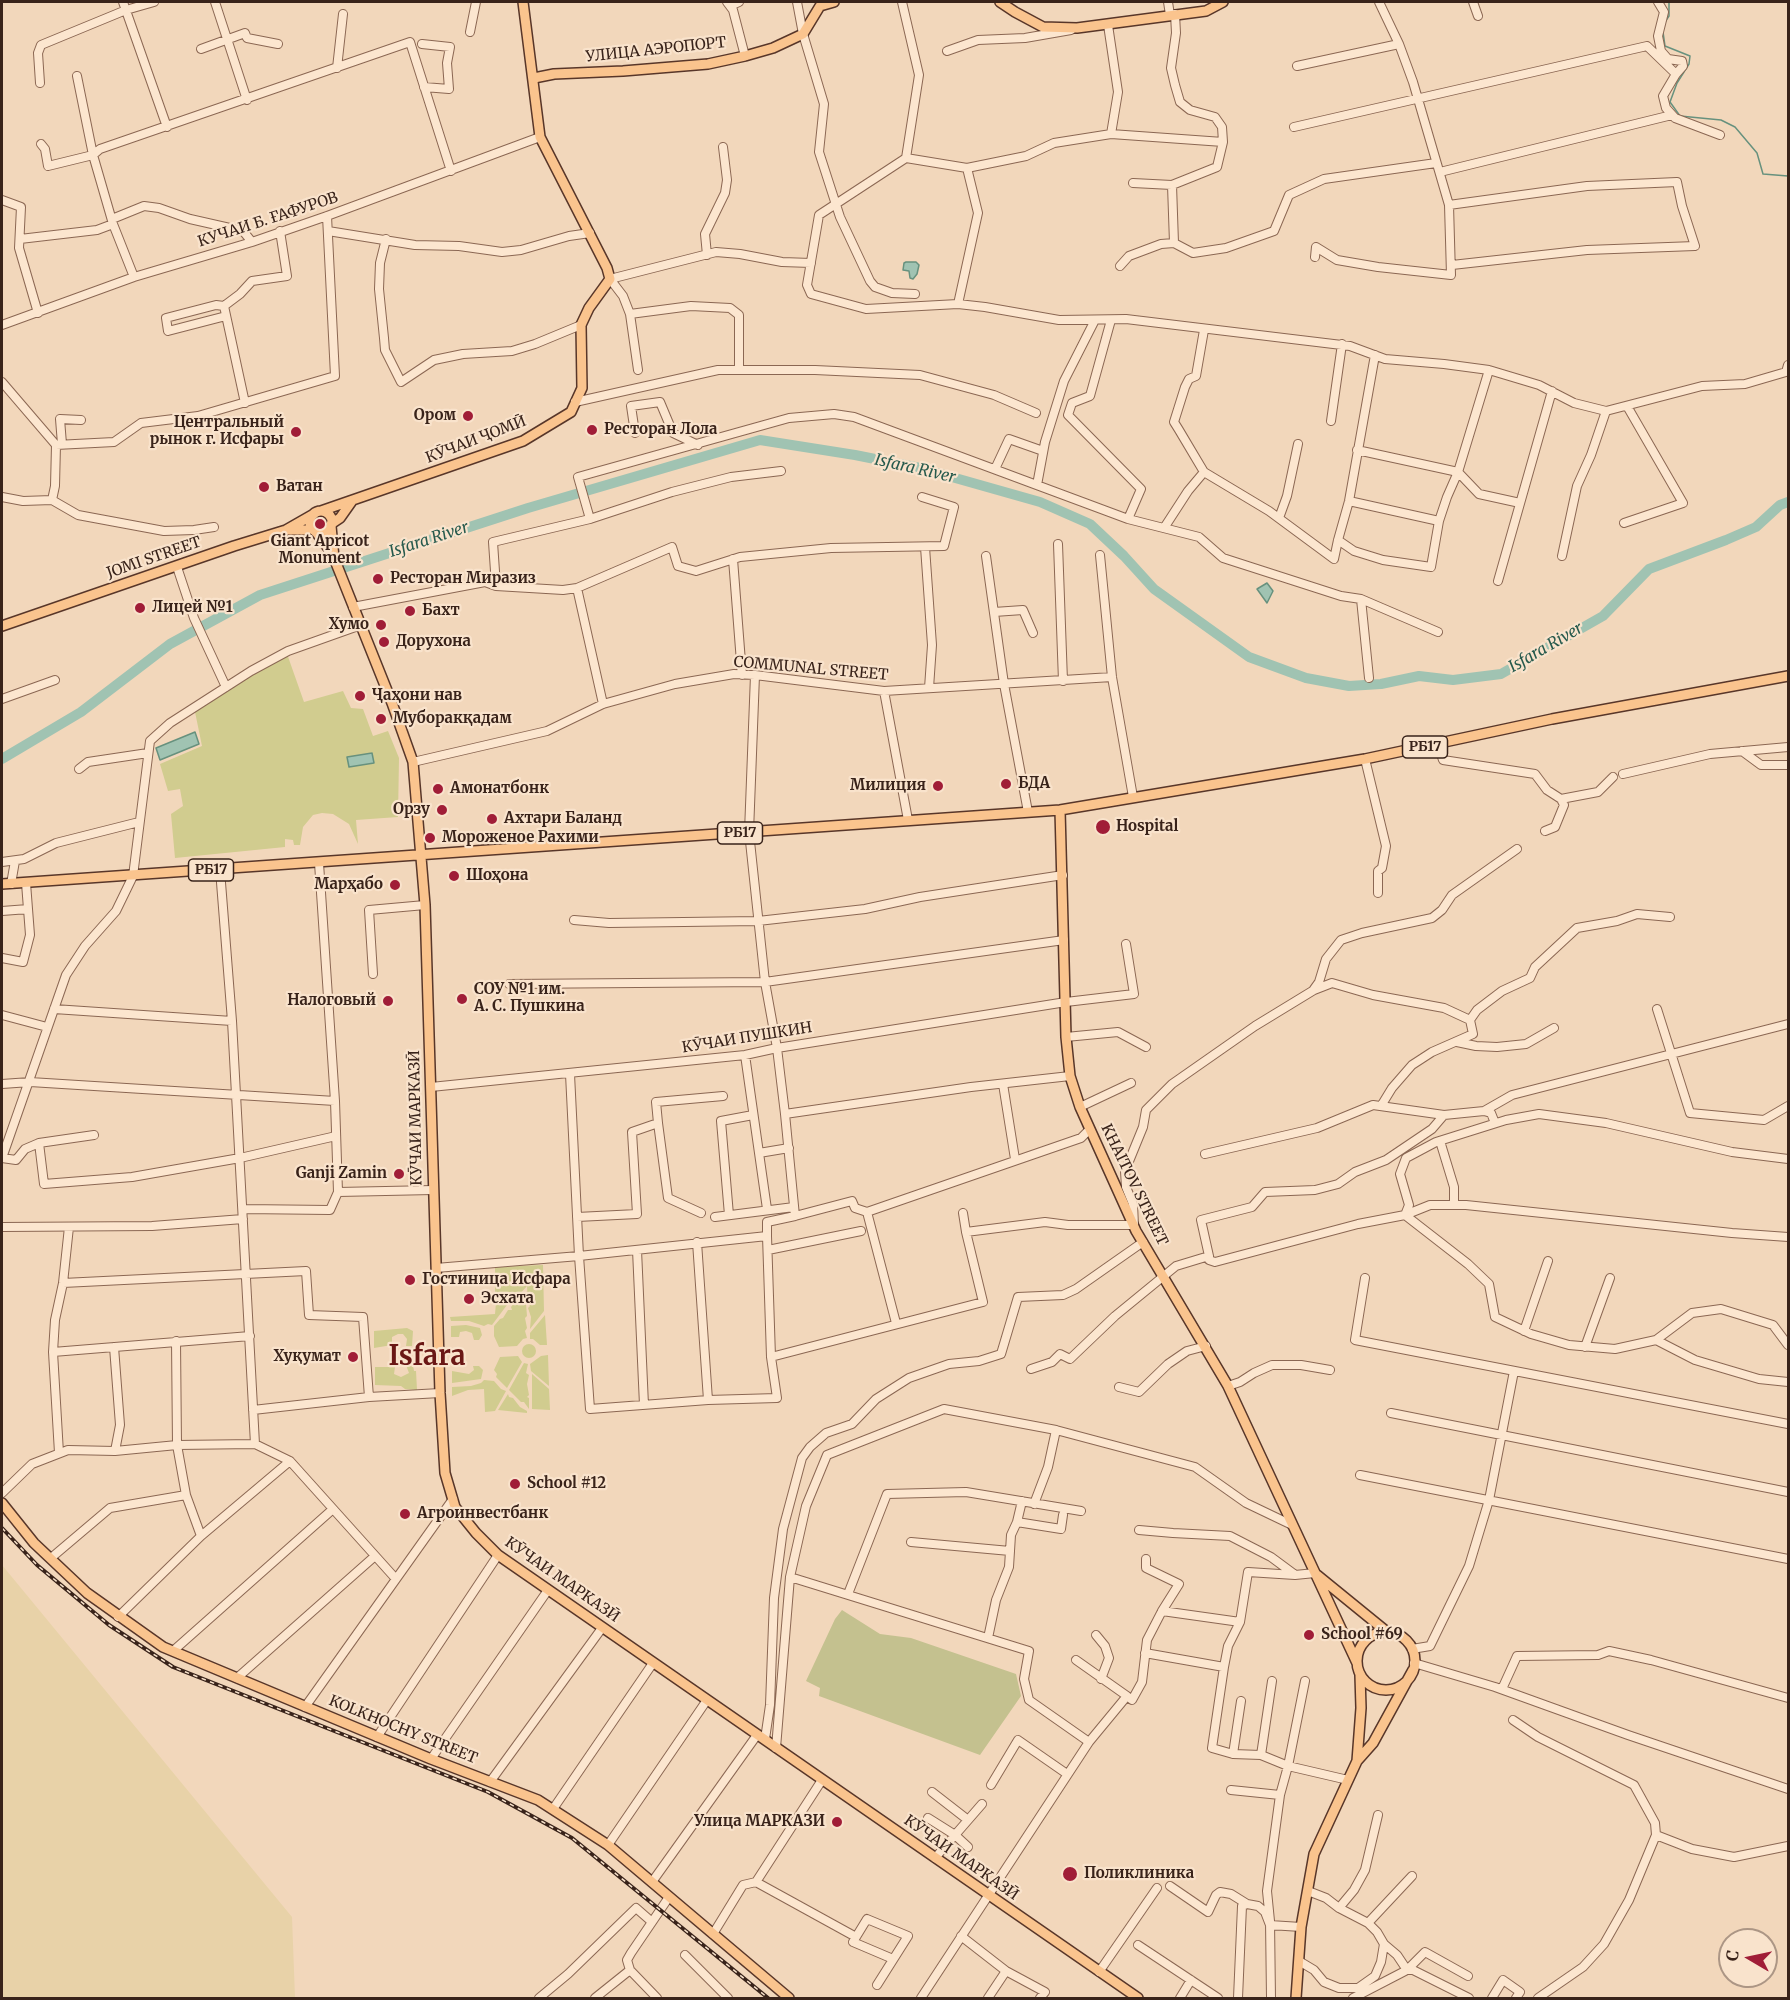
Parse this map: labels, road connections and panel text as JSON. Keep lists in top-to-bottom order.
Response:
{
  "streets": {
    "main road": [
      "УЛИЦА АЭРОПОРТ",
      "КӮЧАИ ҶОМӢ",
      "JOMI STREET",
      "РБ17",
      "КӮЧАИ МАРКАЗӢ",
      "KHAITOV STREET",
      "KOLKHOCHY STREET"
    ],
    "street": ["КУЧАИ Б. ҒАФУРОВ", "COMMUNAL STREET", "КӮЧАИ ПУШКИН"]
  },
  "crossings": [
    ["КӮЧАИ ҶОМӢ", "JOMI STREET"],
    ["COMMUNAL STREET", "КӮЧАИ МАРКАЗӢ"],
    ["РБ17", "КӮЧАИ МАРКАЗӢ"],
    ["РБ17", "KHAITOV STREET"],
    ["КӮЧАИ ПУШКИН", "КӮЧАИ МАРКАЗӢ"],
    ["КӮЧАИ ПУШКИН", "KHAITOV STREET"]
  ],
  "districts": ["Isfara"],
  "water": ["Isfara River"],
  "places": [
    "Ором",
    "Ресторан Лола",
    "Центральный рынок г. Исфары",
    "Ватан",
    "Giant Apricot Monument",
    "Ресторан Миразиз",
    "Лицей №1",
    "Бахт",
    "Хумо",
    "Дорухона",
    "Ҷаҳони нав",
    "Муборакқадам",
    "БДА",
    "Милиция",
    "Амонатбонк",
    "Орзу",
    "Ахтари Баланд",
    "Hospital",
    "Мороженое Рахими",
    "Шоҳона",
    "Марҳабо",
    "СОУ №1 им. А. С. Пушкина",
    "Налоговый",
    "Ganji Zamin",
    "Гостиница Исфара",
    "Эсхата",
    "Хуқумат",
    "School #12",
    "Агроинвестбанк",
    "School #69",
    "Улица МАРКАЗИ",
    "Поликлиника"
  ],
  "north": "left"
}
